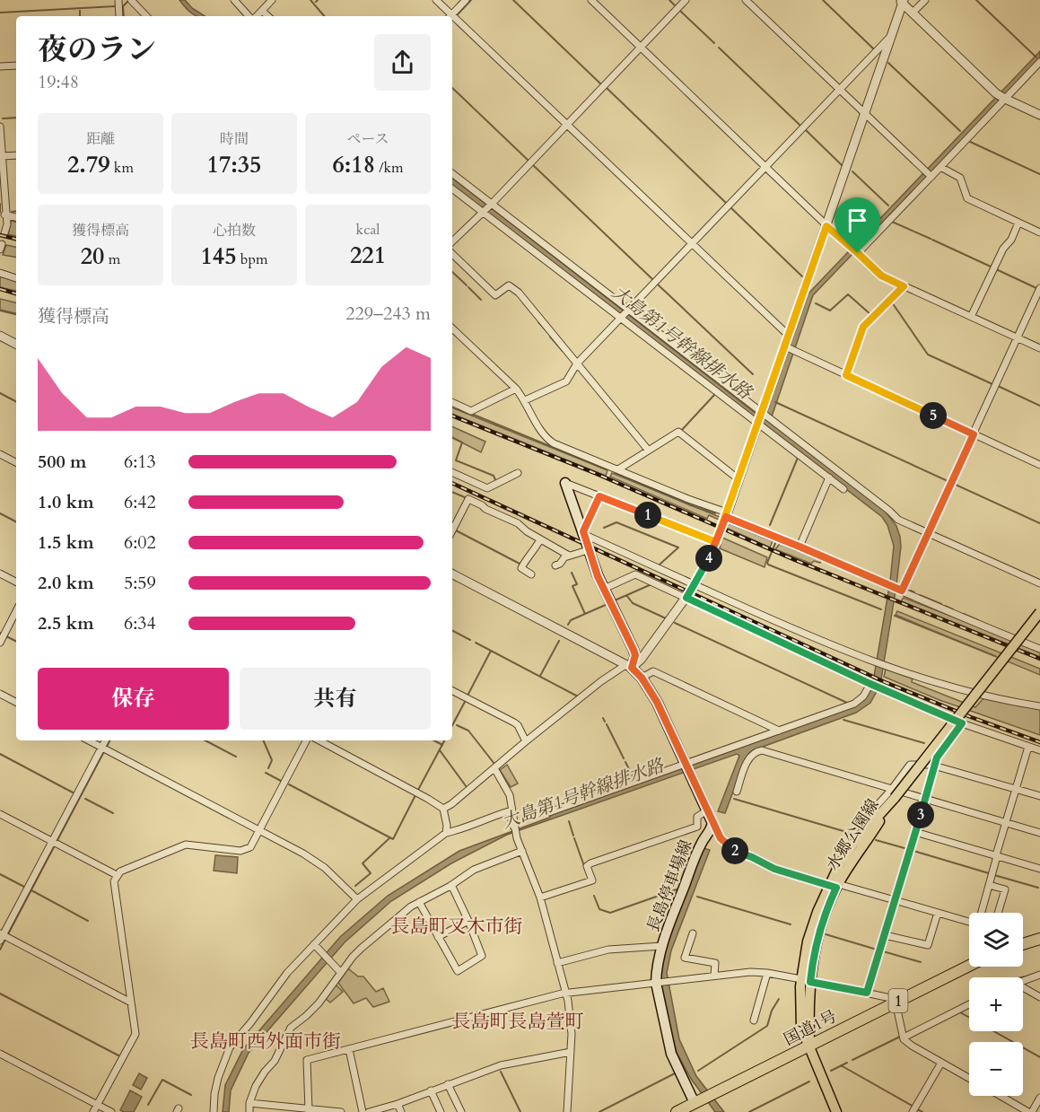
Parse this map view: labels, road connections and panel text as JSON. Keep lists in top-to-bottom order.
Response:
{
  "streets": {
    "highway": ["1", "国道1号"],
    "main road": ["水郷公園線", "長島停車場線"]
  },
  "crossings": [
    ["水郷公園線", "国道1号"],
    ["長島停車場線", "国道1号"]
  ],
  "districts": ["長島町又木市街", "長島町長島萱町", "長島町西外面市街"],
  "water": ["大島第1号幹線排水路"],
  "page": {
    "heading": ["夜のラン", "19:48"],
    "stats": [
      ["距離", "2.79 km"],
      ["時間", "17:35"],
      ["ペース", "6:18 /km"],
      ["獲得標高", "20 m"],
      ["心拍数", "145 bpm"],
      ["kcal", "221"]
    ],
    "chart": ["獲得標高", "229–243 m"],
    "pins": [
      "5",
      "1",
      "4",
      "3",
      "2"
    ],
    "list": [
      {
        "name": "500 m",
        "note": "6:13"
      },
      {
        "name": "1.0 km",
        "note": "6:42"
      },
      {
        "name": "1.5 km",
        "note": "6:02"
      },
      {
        "name": "2.0 km",
        "note": "5:59"
      },
      {
        "name": "2.5 km",
        "note": "6:34"
      }
    ],
    "buttons": ["保存", "共有"],
    "map_buttons": ["+", "−"]
  }
}
